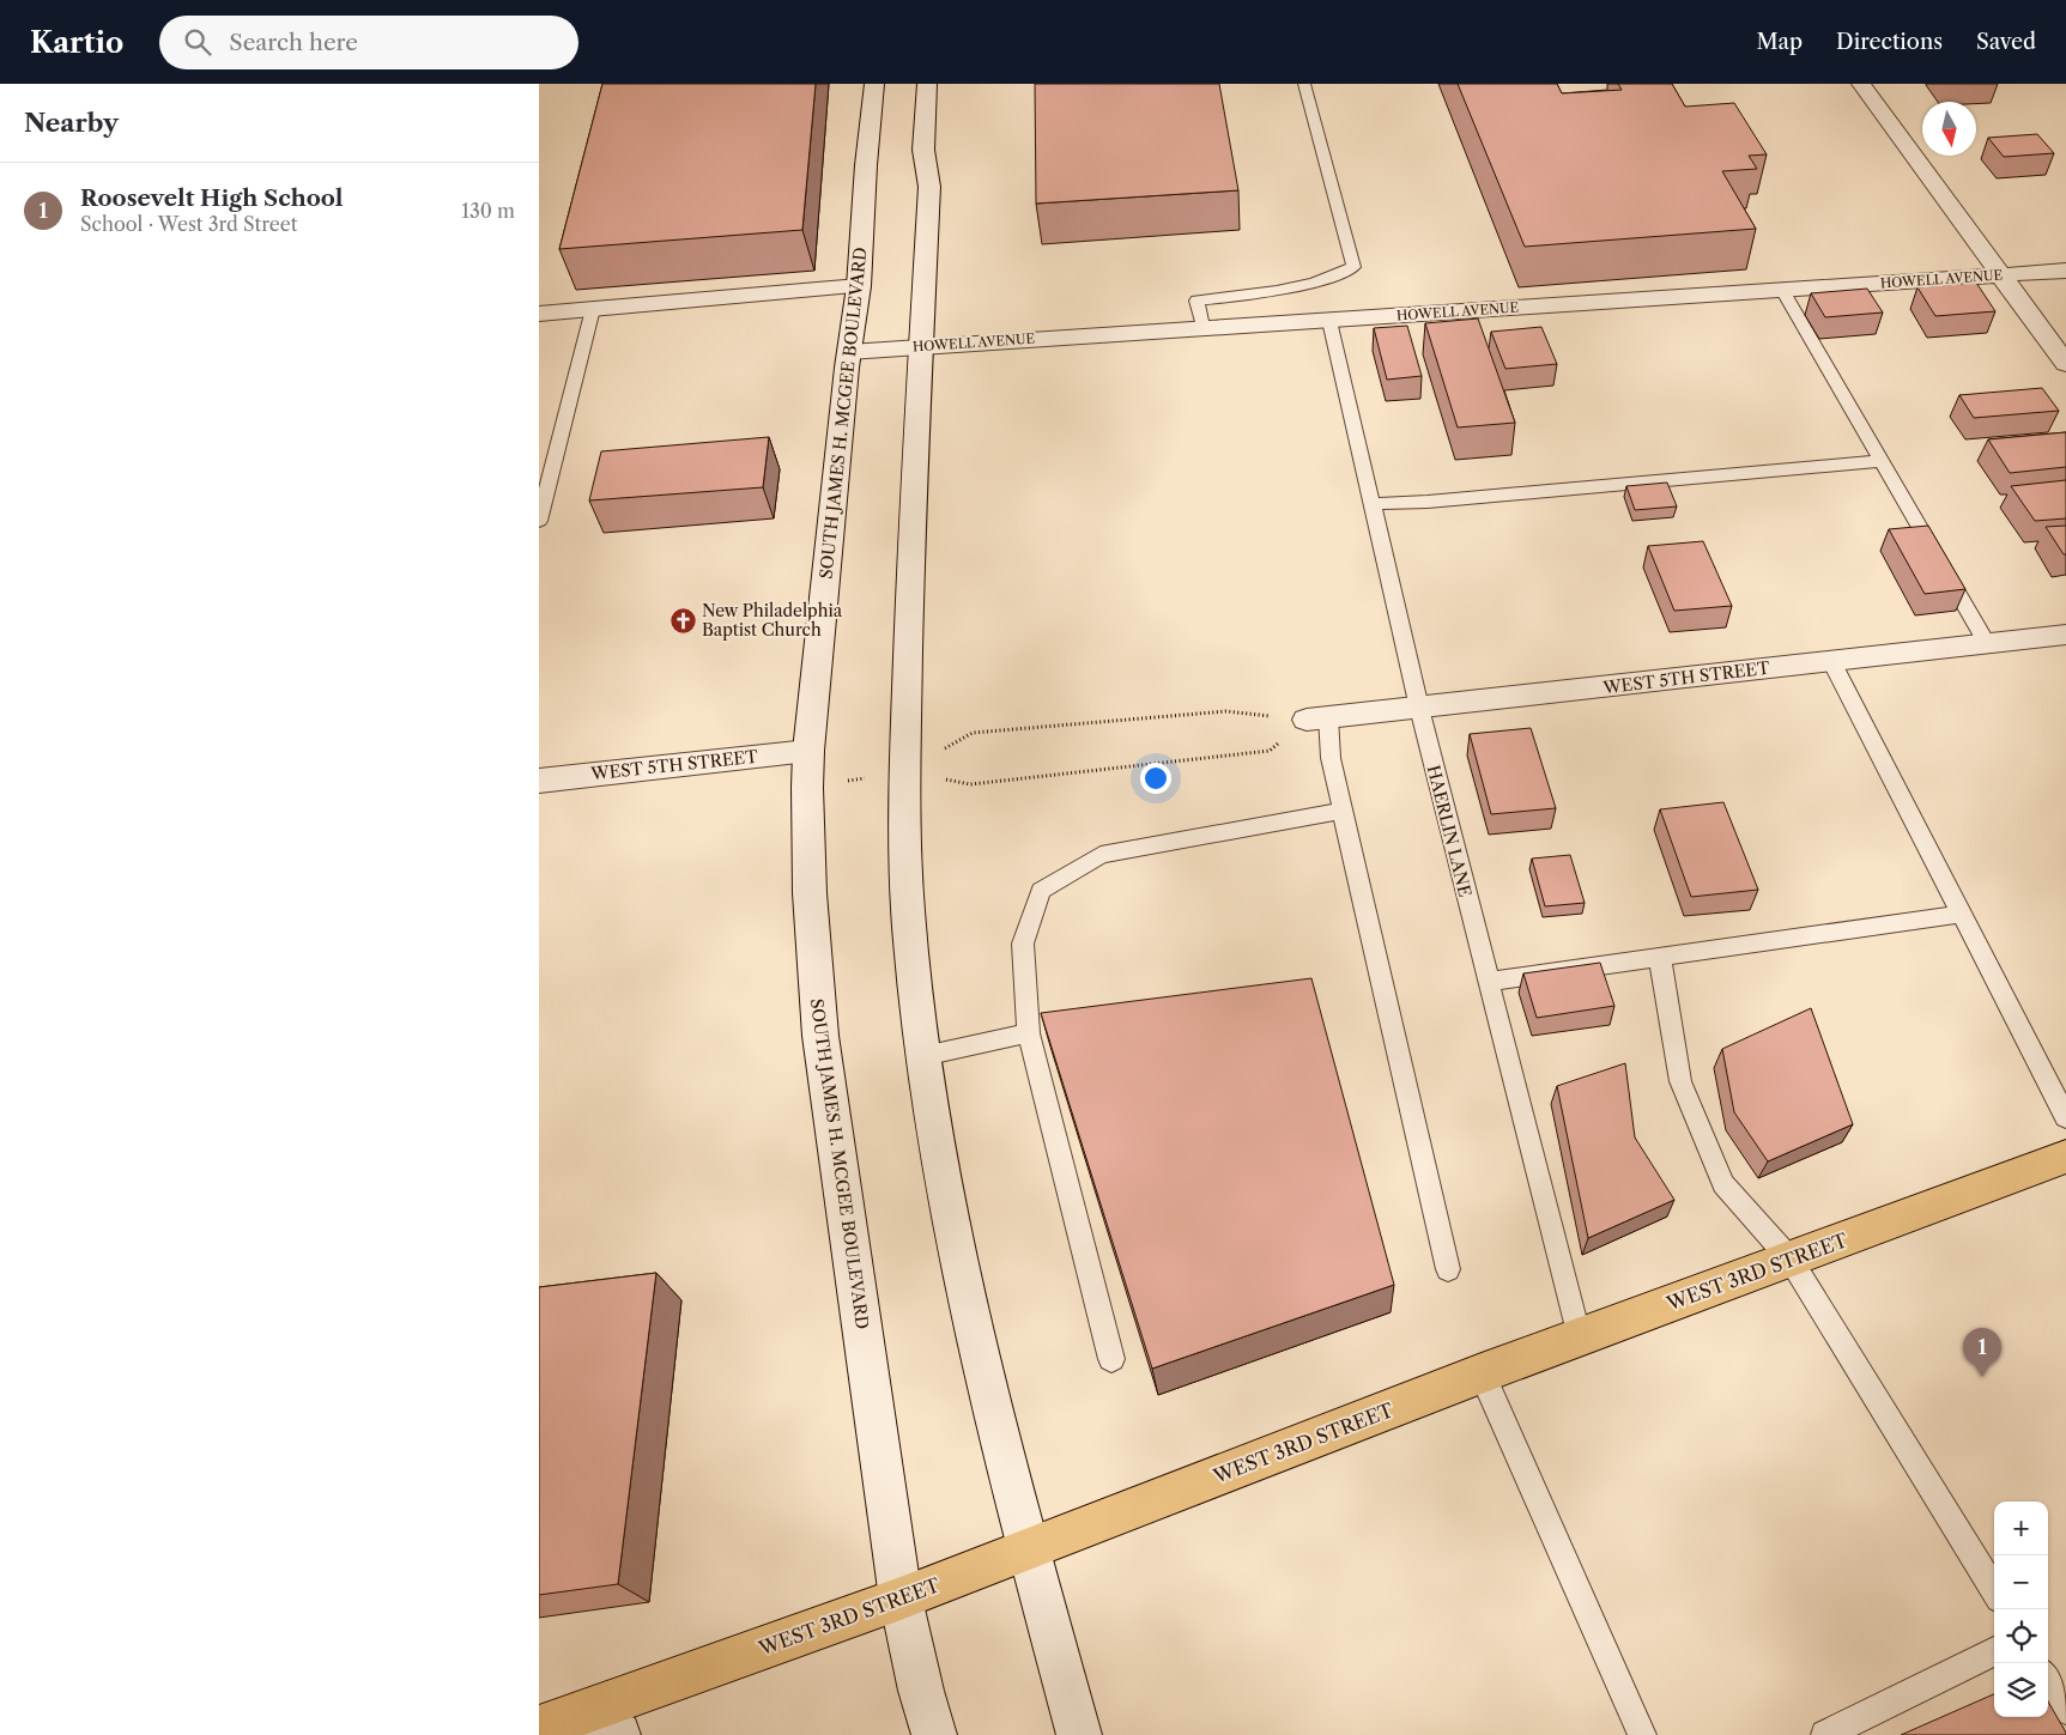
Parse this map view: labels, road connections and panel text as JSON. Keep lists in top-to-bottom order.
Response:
{
  "streets": {
    "main road": [
      "HOWELL AVENUE",
      "SOUTH JAMES H. MCGEE BOULEVARD",
      "WEST 5TH STREET",
      "WEST 3RD STREET"
    ],
    "lane": ["HAERLIN LANE"]
  },
  "crossings": [
    ["HOWELL AVENUE", "SOUTH JAMES H. MCGEE BOULEVARD"],
    ["HOWELL AVENUE", "HAERLIN LANE"],
    ["SOUTH JAMES H. MCGEE BOULEVARD", "WEST 5TH STREET"],
    ["SOUTH JAMES H. MCGEE BOULEVARD", "WEST 3RD STREET"],
    ["WEST 5TH STREET", "HAERLIN LANE"],
    ["HAERLIN LANE", "WEST 3RD STREET"]
  ],
  "places": {
    "church": ["New Philadelphia Baptist Church"]
  },
  "north": "bottom",
  "page": {
    "header": "Kartio",
    "search": "Search here",
    "nav": ["Map", "Directions", "Saved"],
    "heading": "Nearby",
    "list": [
      {
        "mark": "1",
        "name": "Roosevelt High School",
        "note": "School · West 3rd Street",
        "value": "130 m"
      }
    ],
    "pins": "1",
    "map_buttons": ["+", "−"]
  }
}
